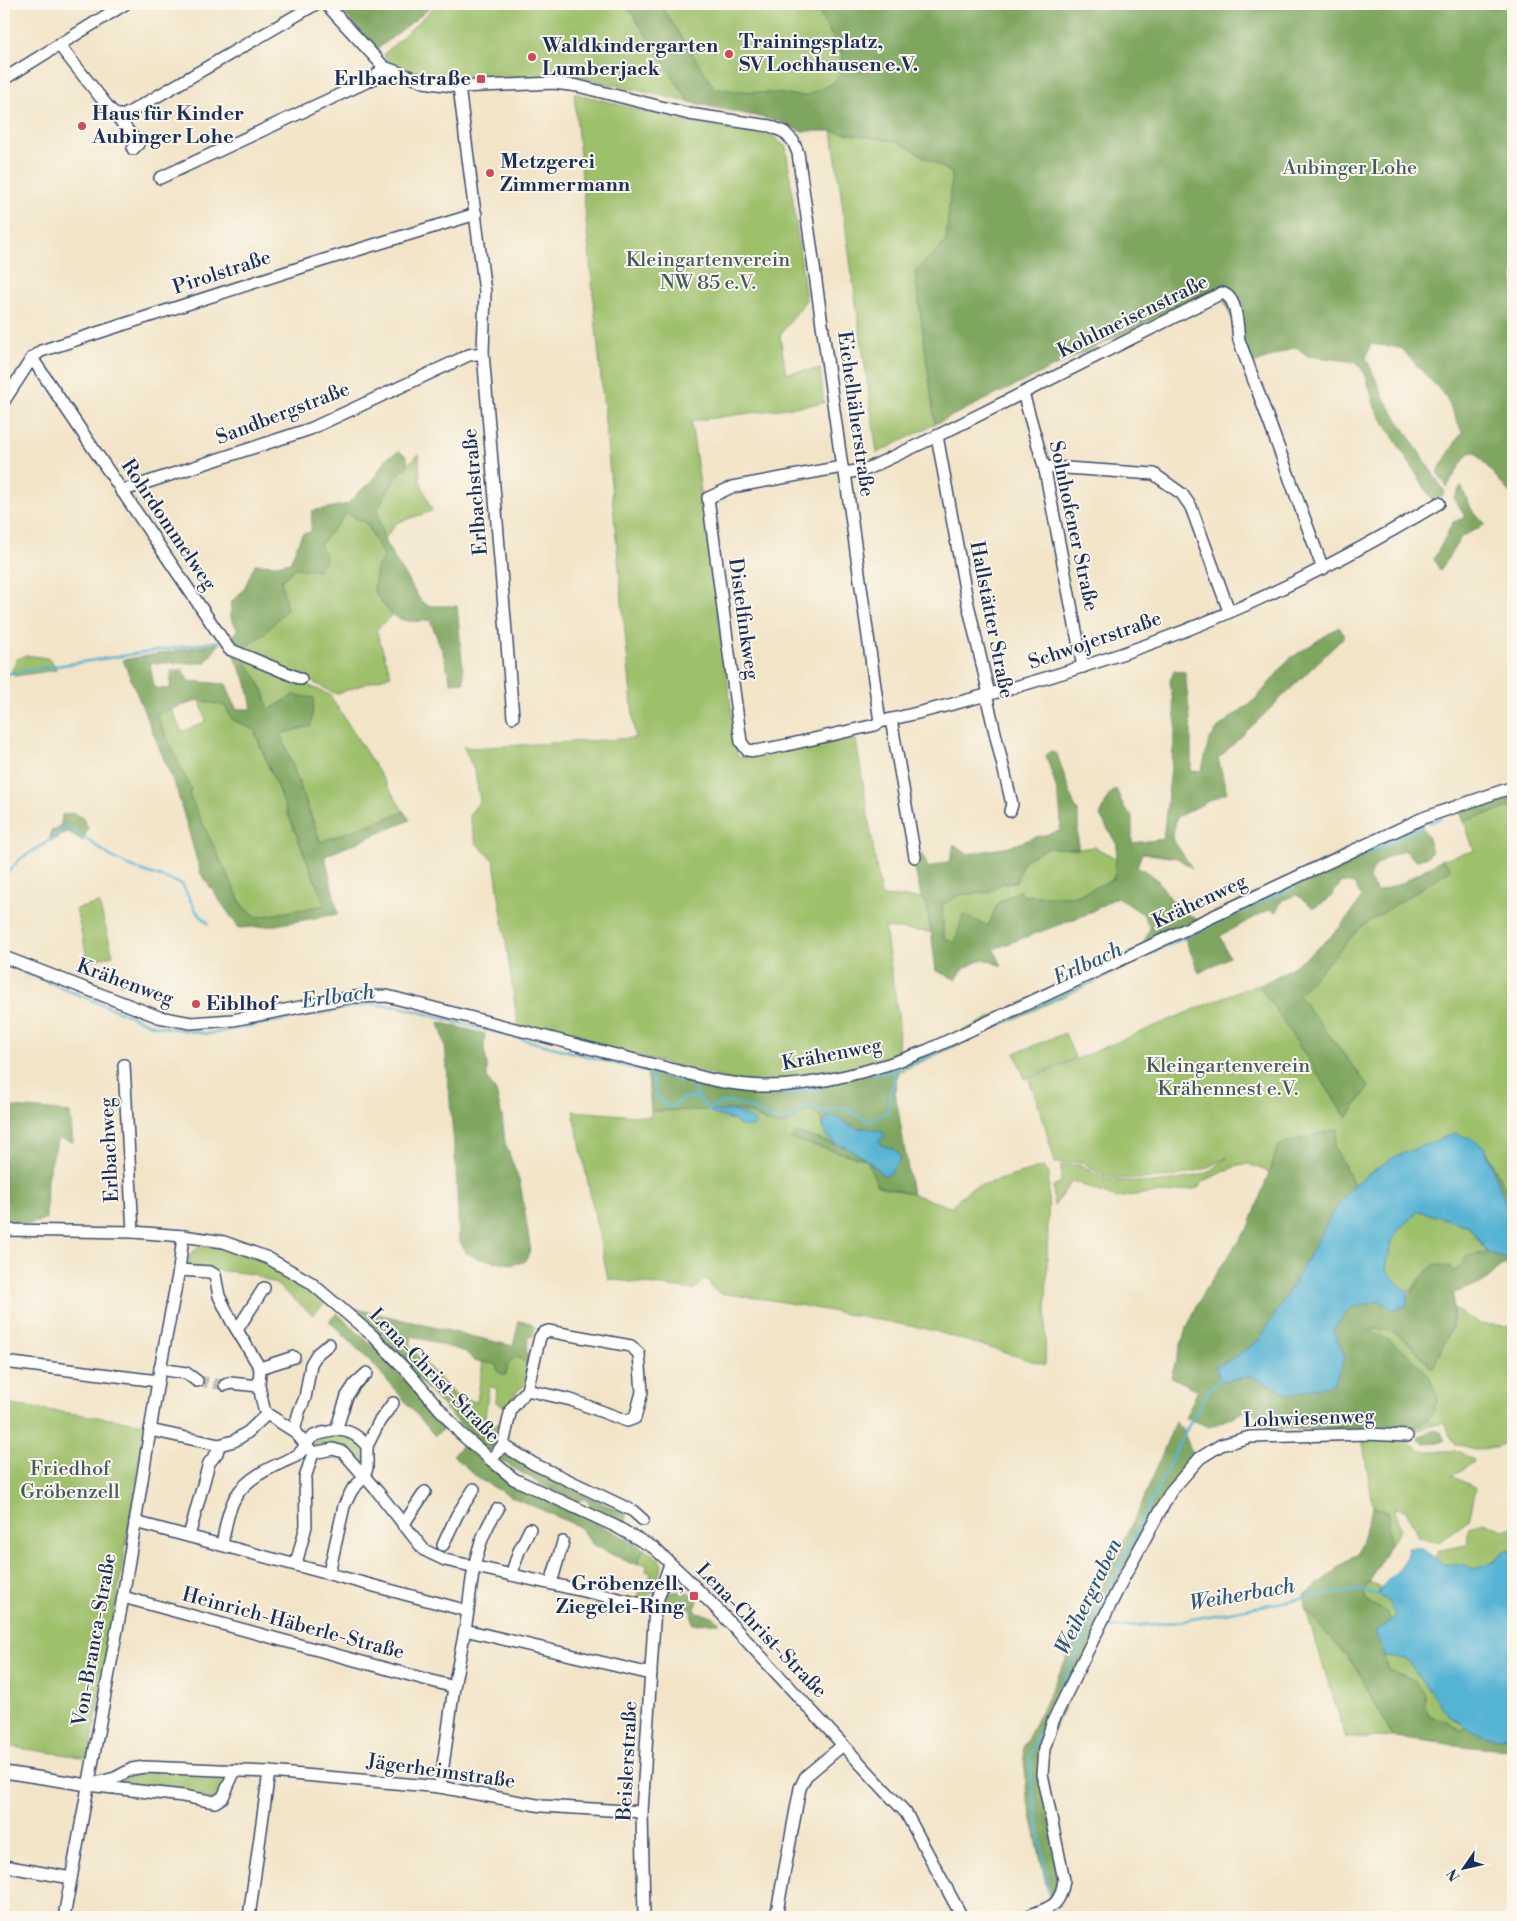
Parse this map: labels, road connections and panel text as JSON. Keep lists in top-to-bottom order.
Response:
{
  "streets": {
    "street": [
      "Pirolstraße",
      "Kohlmeisenstraße",
      "Sandbergstraße",
      "Eichelhäherstraße",
      "Erlbachstraße",
      "Rohrdommelweg",
      "Solnhofener Straße",
      "Distelfinkweg",
      "Hallstätter Straße",
      "Schwojerstraße",
      "Krähenweg",
      "Erlbachweg",
      "Lena-Christ-Straße",
      "Lohwiesenweg",
      "Heinrich-Häberle-Straße",
      "Von-Branca-Straße",
      "Beislerstraße",
      "Jägerheimstraße"
    ]
  },
  "crossings": [
    ["Pirolstraße", "Erlbachstraße"],
    ["Pirolstraße", "Rohrdommelweg"],
    ["Kohlmeisenstraße", "Eichelhäherstraße"],
    ["Kohlmeisenstraße", "Solnhofener Straße"],
    ["Kohlmeisenstraße", "Distelfinkweg"],
    ["Kohlmeisenstraße", "Hallstätter Straße"],
    ["Kohlmeisenstraße", "Schwojerstraße"],
    ["Sandbergstraße", "Erlbachstraße"],
    ["Sandbergstraße", "Rohrdommelweg"],
    ["Eichelhäherstraße", "Erlbachstraße"],
    ["Eichelhäherstraße", "Schwojerstraße"],
    ["Solnhofener Straße", "Schwojerstraße"],
    ["Distelfinkweg", "Schwojerstraße"],
    ["Hallstätter Straße", "Schwojerstraße"],
    ["Erlbachweg", "Lena-Christ-Straße"],
    ["Lena-Christ-Straße", "Von-Branca-Straße"],
    ["Lena-Christ-Straße", "Beislerstraße"],
    ["Heinrich-Häberle-Straße", "Von-Branca-Straße"],
    ["Von-Branca-Straße", "Jägerheimstraße"],
    ["Beislerstraße", "Jägerheimstraße"]
  ],
  "water": ["Erlbach", "Weiherbach", "Weihergraben"],
  "parks": [
    "Aubinger Lohe",
    "Kleingartenverein NW 85 e.V.",
    "Kleingartenverein Krähennest e.V.",
    "Friedhof Gröbenzell"
  ],
  "places": {
    "other": [
      "Trainingsplatz, SV Lochhausen e.V.",
      "Waldkindergarten Lumberjack",
      "Haus für Kinder Aubinger Lohe",
      "Metzgerei Zimmermann",
      "Eiblhof"
    ],
    "transit": ["Erlbachstraße", "Gröbenzell, Ziegelei-Ring"]
  },
  "north": "bottom left"
}
